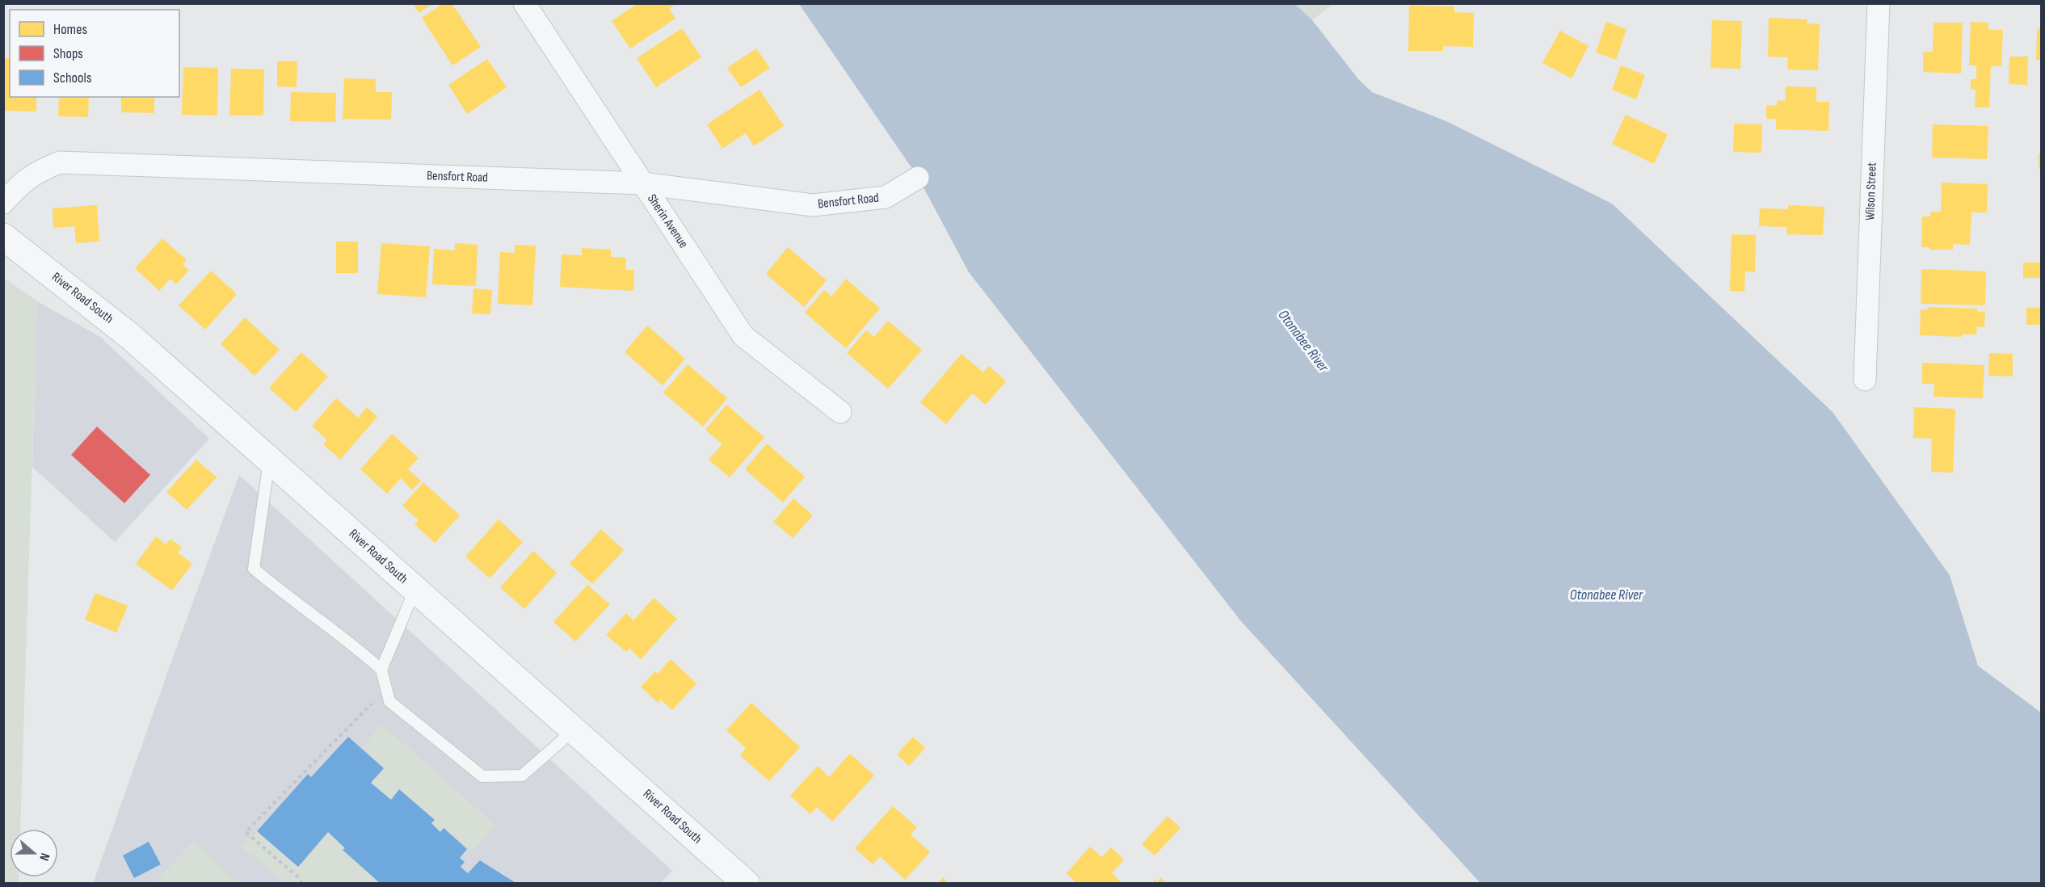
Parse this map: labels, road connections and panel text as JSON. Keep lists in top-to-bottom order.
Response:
{
  "streets": {
    "street": [
      "Bensfort Road",
      "Wilson Street",
      "Sherin Avenue",
      "River Road South"
    ]
  },
  "crossings": [
    ["Bensfort Road", "Sherin Avenue"]
  ],
  "water": ["Otonabee River"],
  "legend": ["Homes", "Shops", "Schools"],
  "north": "right"
}
